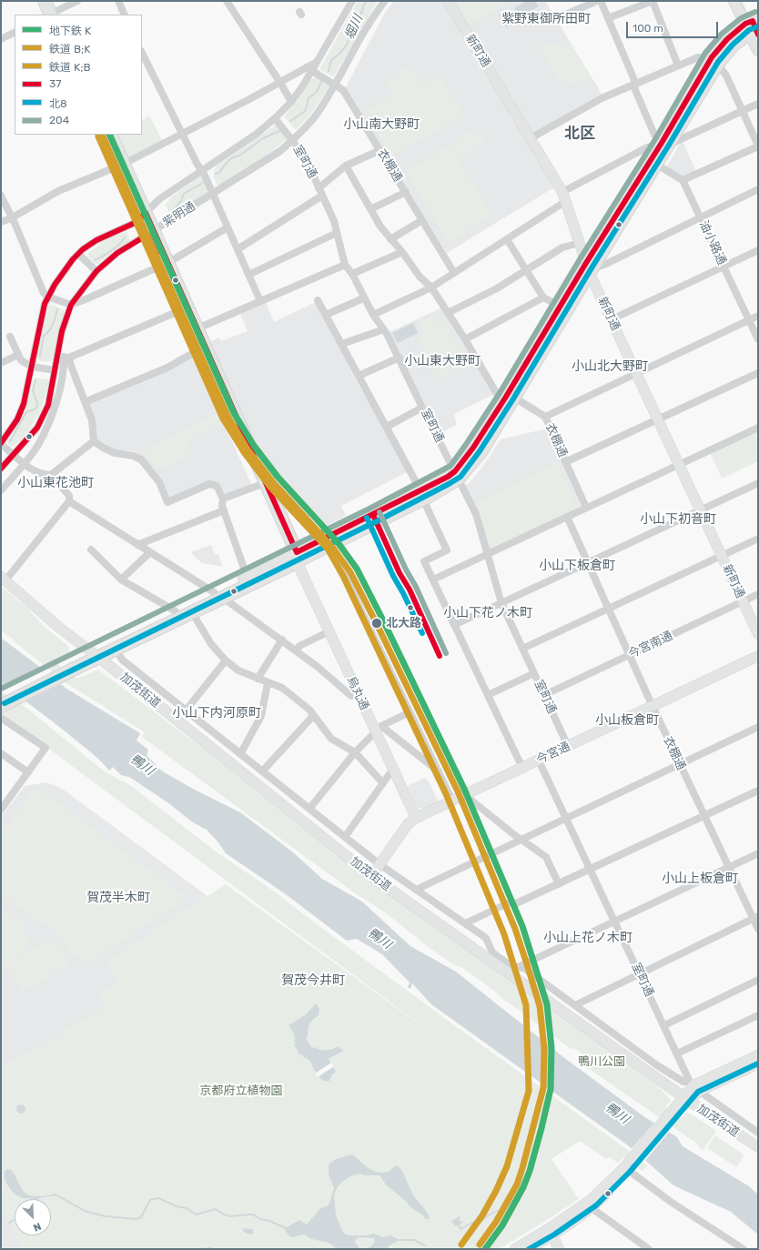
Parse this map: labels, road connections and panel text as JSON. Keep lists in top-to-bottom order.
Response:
{
  "streets": {
    "highway": ["烏丸通"],
    "street": [
      "新町通",
      "室町通",
      "衣棚通",
      "紫明通",
      "油小路通",
      "今宮南通",
      "加茂街道",
      "今宮通"
    ]
  },
  "crossings": [
    ["新町通", "今宮南通"],
    ["室町通", "紫明通"],
    ["室町通", "今宮南通"],
    ["室町通", "今宮通"],
    ["衣棚通", "紫明通"],
    ["衣棚通", "今宮南通"],
    ["衣棚通", "今宮通"],
    ["紫明通", "烏丸通"],
    ["加茂街道", "今宮通"],
    ["烏丸通", "今宮通"]
  ],
  "districts": [
    "紫野東御所田町",
    "小山南大野町",
    "北区",
    "小山東大野町",
    "小山北大野町",
    "小山東花池町",
    "小山下初音町",
    "小山下板倉町",
    "小山下花ノ木町",
    "小山下内河原町",
    "小山板倉町",
    "小山上板倉町",
    "賀茂半木町",
    "小山上花ノ木町",
    "賀茂今井町"
  ],
  "water": ["堀川", "鴨川"],
  "parks": ["鴨川公園", "京都府立植物園"],
  "places": ["北大路"],
  "lines": [
    "transit line 204",
    "transit line 37",
    "transit line 北8",
    "metro line K",
    "rail line B;K",
    "rail line K;B"
  ],
  "legend": [
    "地下鉄 K",
    "鉄道 B;K",
    "鉄道 K;B",
    "37",
    "北8",
    "204"
  ],
  "scale_bar": "100 m",
  "north": "bottom right"
}
